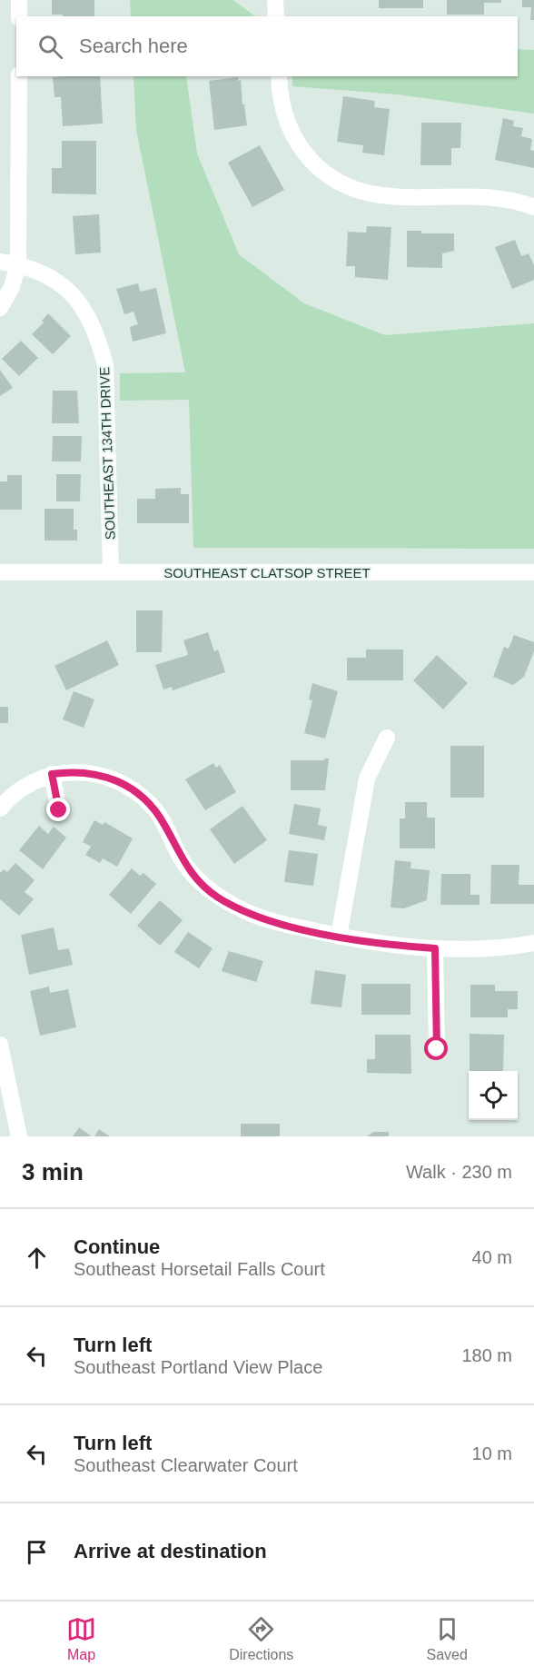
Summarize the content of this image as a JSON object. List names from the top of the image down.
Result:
{
  "streets": {
    "street": ["SOUTHEAST 134TH DRIVE", "SOUTHEAST CLATSOP STREET"]
  },
  "crossings": [
    ["SOUTHEAST 134TH DRIVE", "SOUTHEAST CLATSOP STREET"]
  ],
  "page": {
    "search": "Search here",
    "heading": ["3 min", "Walk · 230 m"],
    "list": [
      ["Continue", "Southeast Horsetail Falls Court", "40 m"],
      ["Turn left", "Southeast Portland View Place", "180 m"],
      ["Turn left", "Southeast Clearwater Court", "10 m"],
      "Arrive at destination"
    ],
    "nav": ["Map", "Directions", "Saved"]
  }
}
